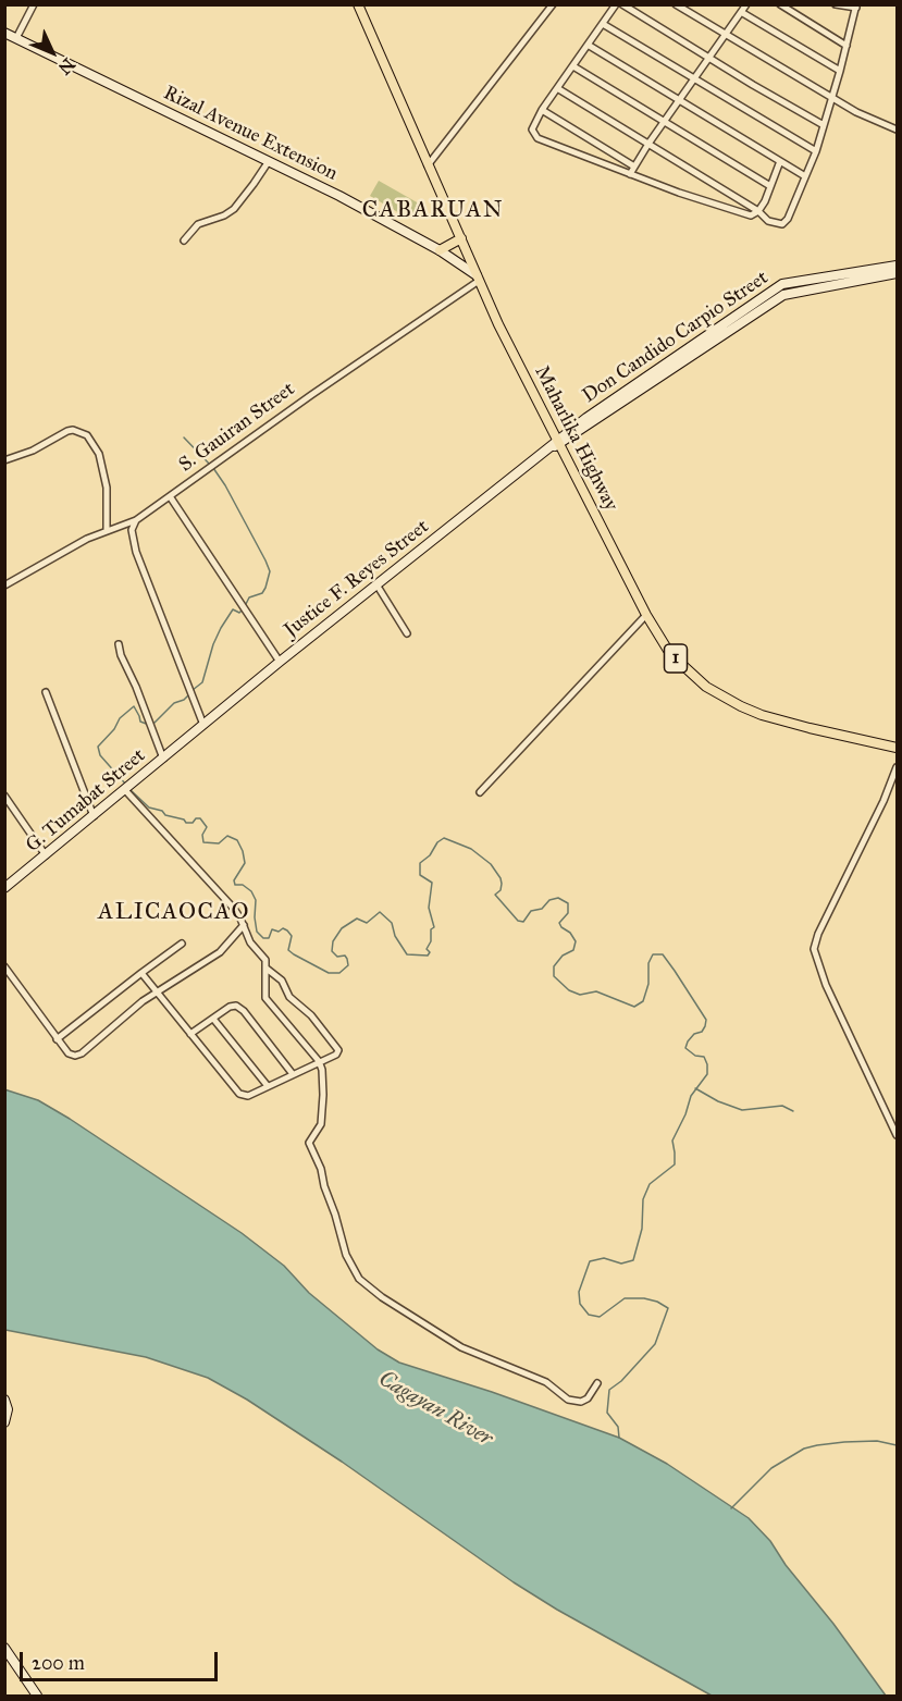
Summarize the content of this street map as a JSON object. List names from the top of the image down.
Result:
{
  "streets": {
    "main road": [
      "Rizal Avenue Extension",
      "Don Candido Carpio Street",
      "Maharlika Highway",
      "Justice F. Reyes Street",
      "1",
      "G. Tumabat Street"
    ],
    "street": ["S. Gauiran Street"]
  },
  "crossings": [
    ["Rizal Avenue Extension", "S. Gauiran Street"],
    ["Rizal Avenue Extension", "Maharlika Highway"],
    ["Don Candido Carpio Street", "Maharlika Highway"],
    ["Don Candido Carpio Street", "Justice F. Reyes Street"],
    ["S. Gauiran Street", "Maharlika Highway"],
    ["Maharlika Highway", "Justice F. Reyes Street"],
    ["Justice F. Reyes Street", "G. Tumabat Street"]
  ],
  "districts": ["CABARUAN", "ALICAOCAO"],
  "water": ["Cagayan River"],
  "scale_bar": "200 m",
  "north": "bottom right"
}
